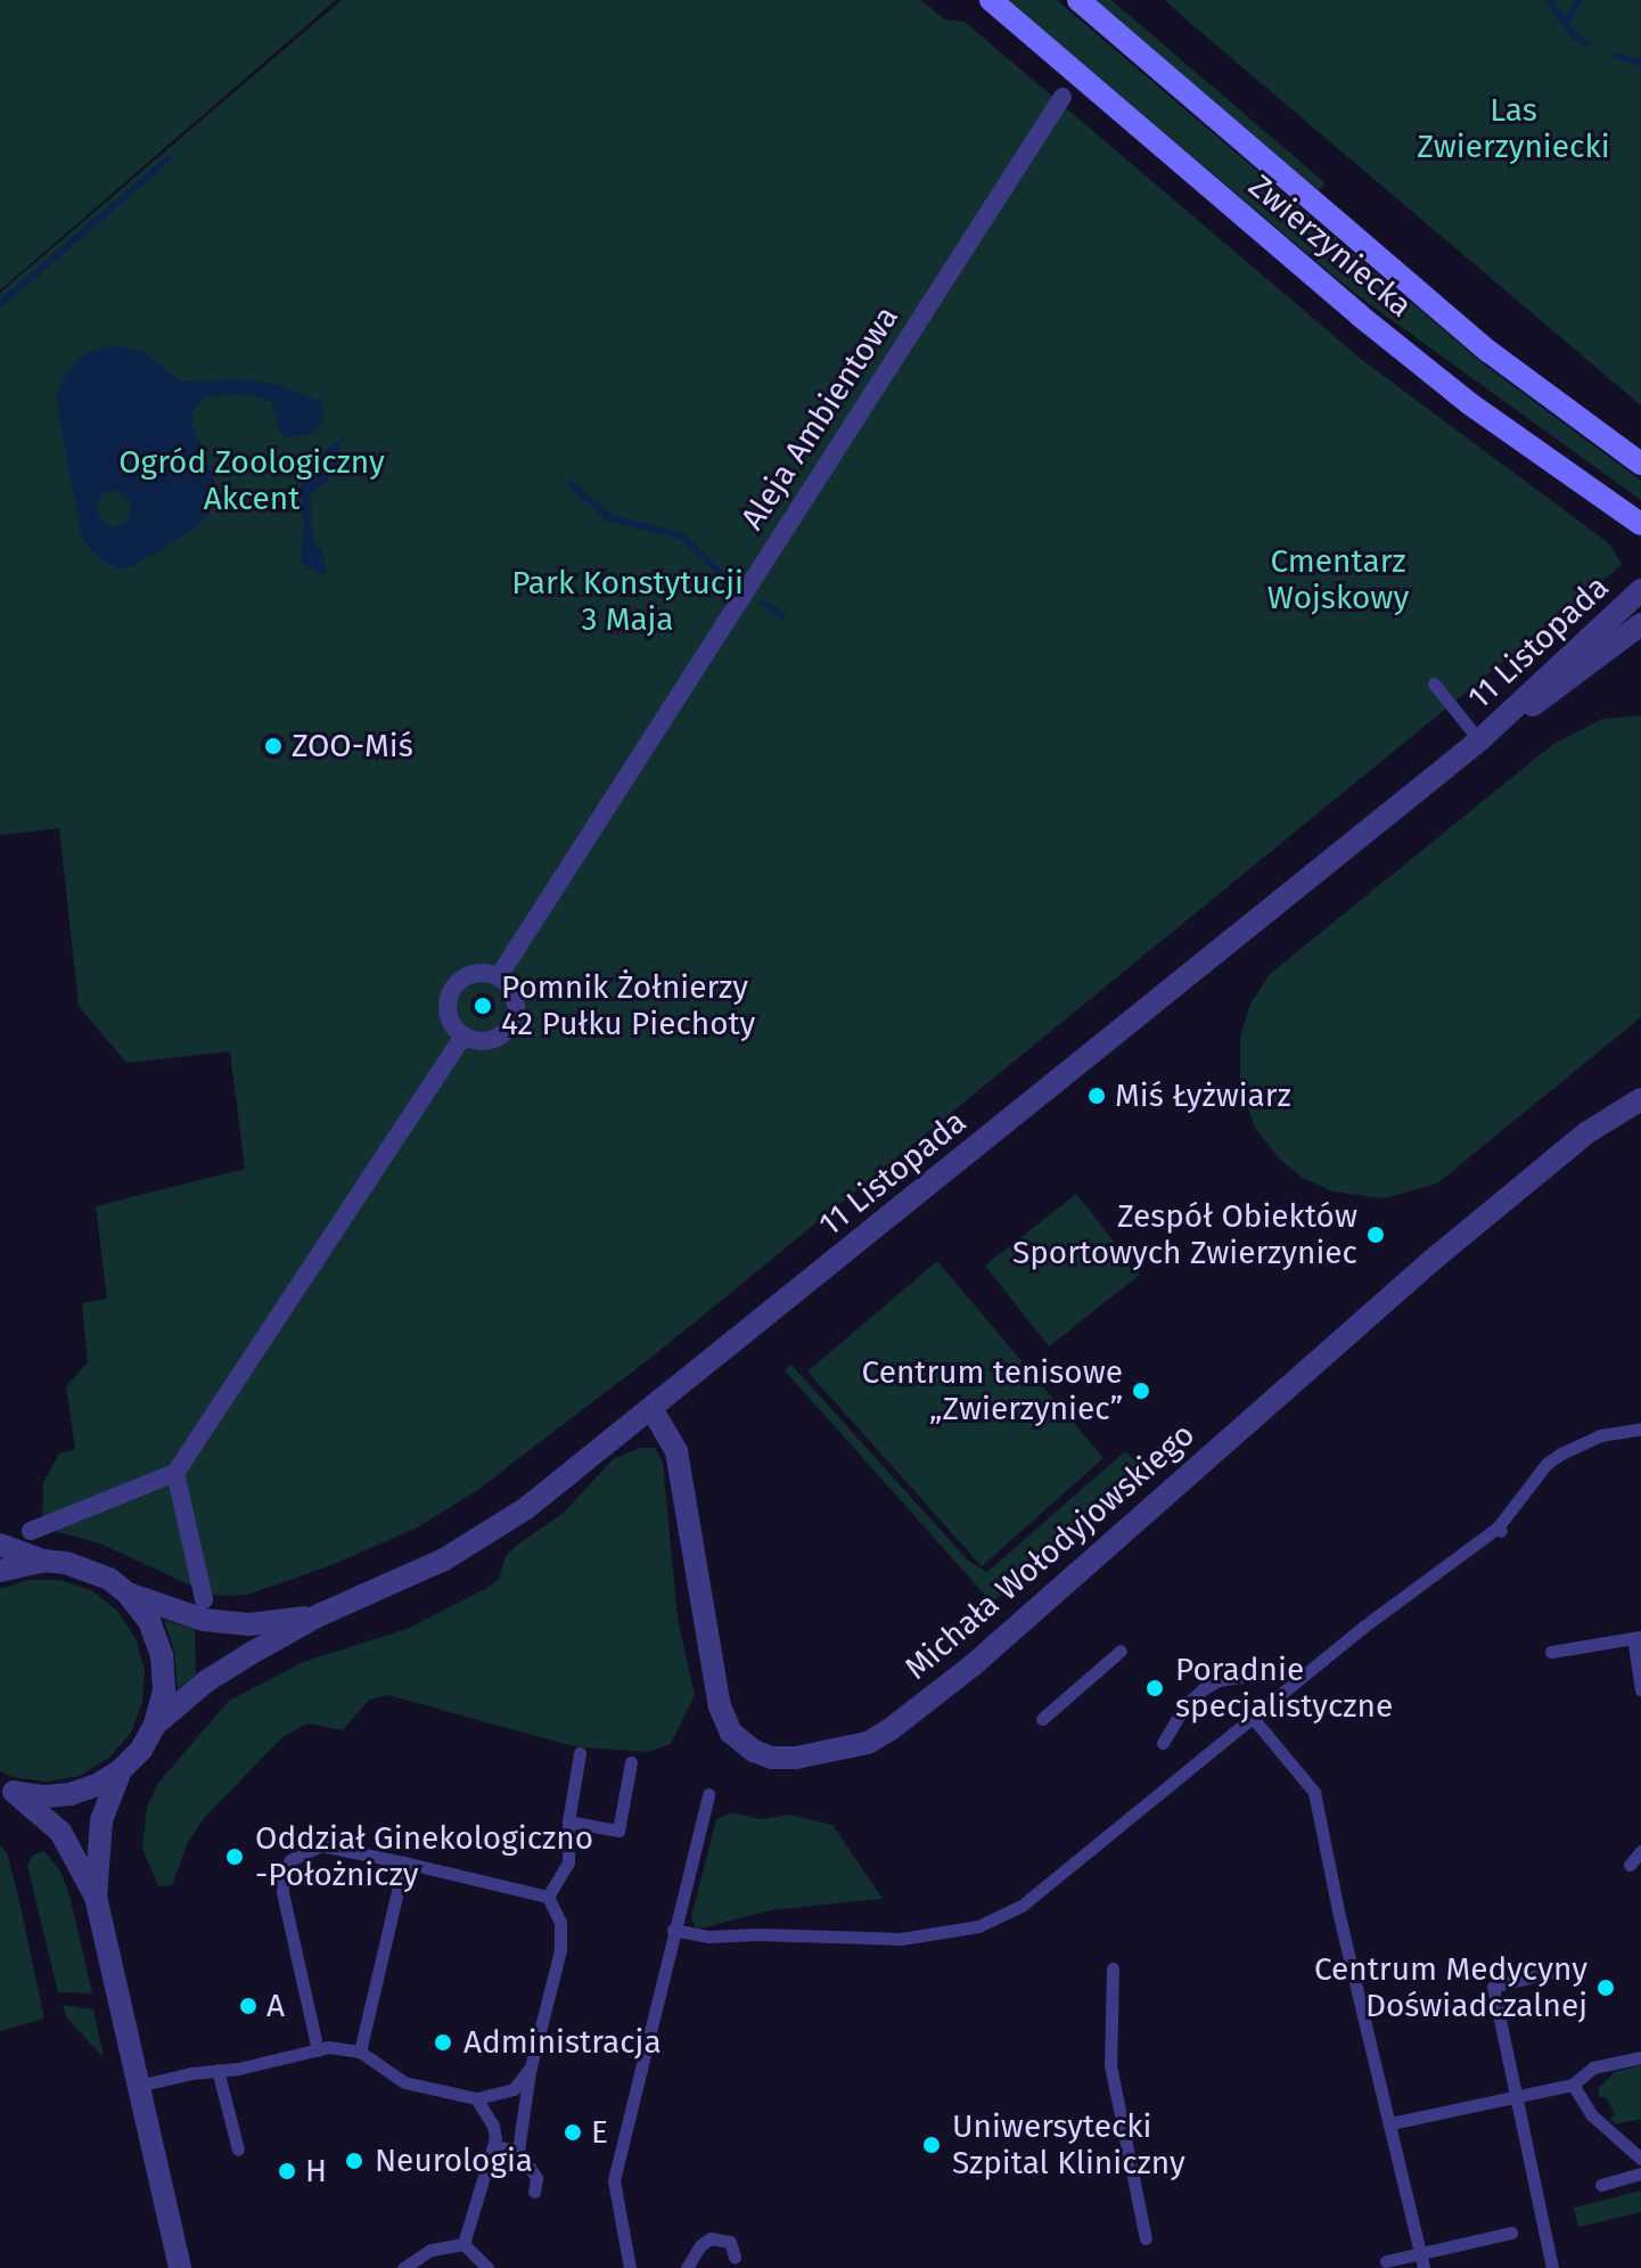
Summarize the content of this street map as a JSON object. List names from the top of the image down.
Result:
{
  "streets": {
    "main road": ["Zwierzyniecka"],
    "street": ["Aleja Ambientowa", "11 Listopada", "Michała Wołodyjowskiego"]
  },
  "crossings": [
    ["11 Listopada", "Michała Wołodyjowskiego"]
  ],
  "parks": [
    "Las Zwierzyniecki",
    "Ogród Zoologiczny Akcent",
    "Cmentarz Wojskowy",
    "Park Konstytucji 3 Maja"
  ],
  "places": [
    "ZOO-Miś",
    "Pomnik Żołnierzy 42 Pułku Piechoty",
    "Miś Łyżwiarz",
    "Zespół Obiektów Sportowych Zwierzyniec",
    "Centrum tenisowe „Zwierzyniec”",
    "Poradnie specjalistyczne",
    "Oddział Ginekologiczno -Położniczy",
    "Centrum Medycyny Doświadczalnej",
    "A",
    "Administracja",
    "E",
    "Uniwersytecki Szpital Kliniczny",
    "Neurologia",
    "H"
  ]
}
